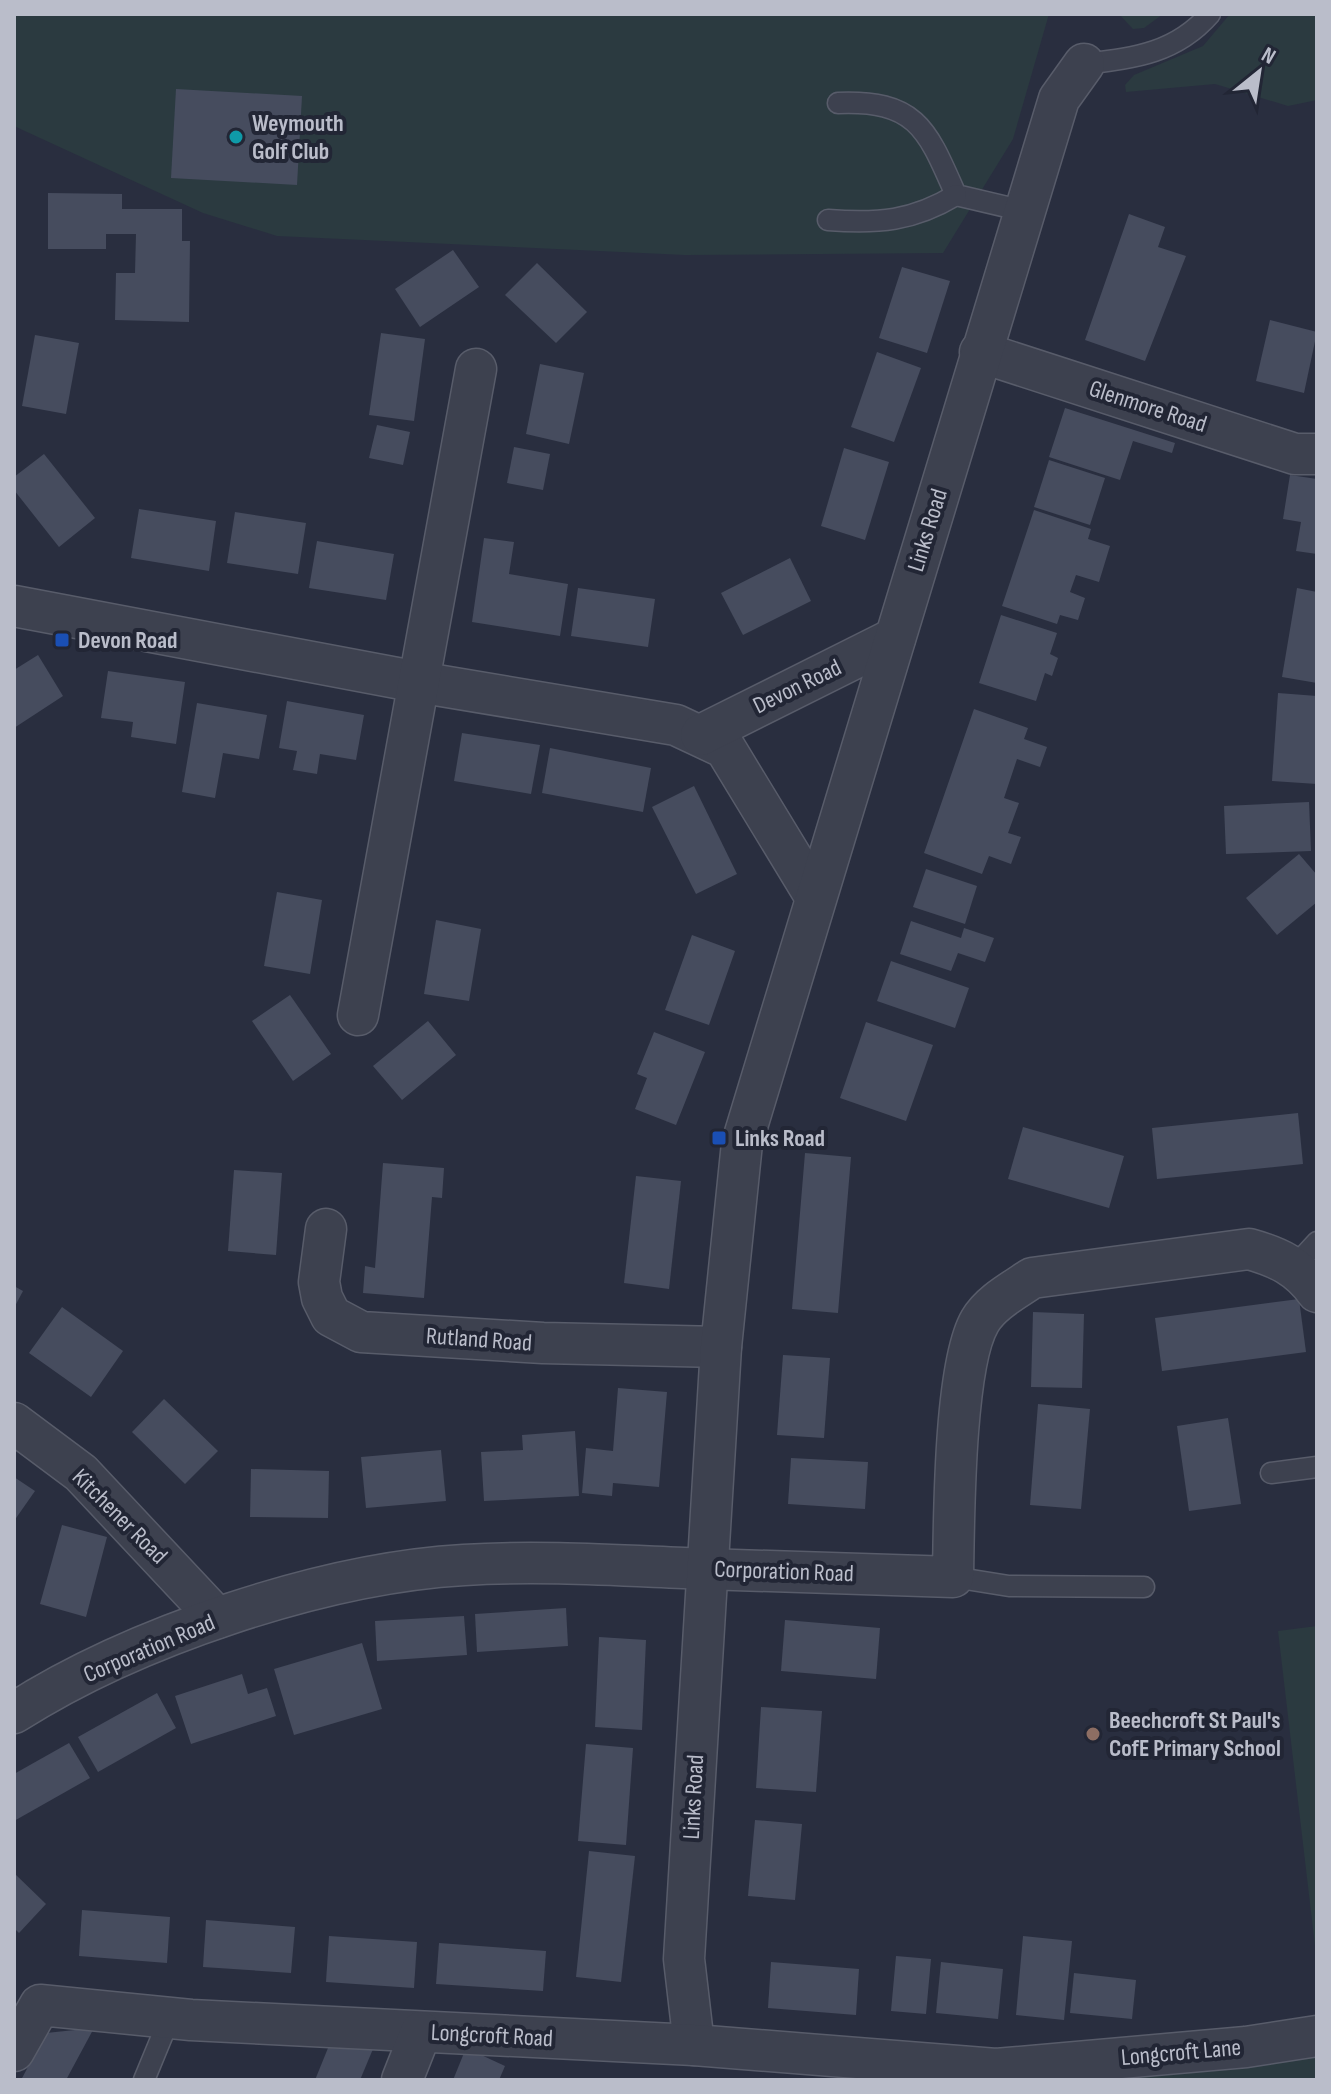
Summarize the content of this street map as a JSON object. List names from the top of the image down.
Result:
{
  "streets": {
    "street": [
      "Glenmore Road",
      "Links Road",
      "Devon Road",
      "Rutland Road",
      "Kitchener Road",
      "Corporation Road",
      "Longcroft Road",
      "Longcroft Lane"
    ]
  },
  "crossings": [
    ["Glenmore Road", "Links Road"],
    ["Links Road", "Devon Road"],
    ["Links Road", "Rutland Road"],
    ["Links Road", "Corporation Road"],
    ["Links Road", "Longcroft Road"],
    ["Kitchener Road", "Corporation Road"],
    ["Longcroft Road", "Longcroft Lane"]
  ],
  "places": {
    "other": ["Weymouth Golf Club", "Beechcroft St Paul's CofE Primary School"],
    "transit": ["Devon Road", "Links Road"]
  },
  "north": "top right"
}
